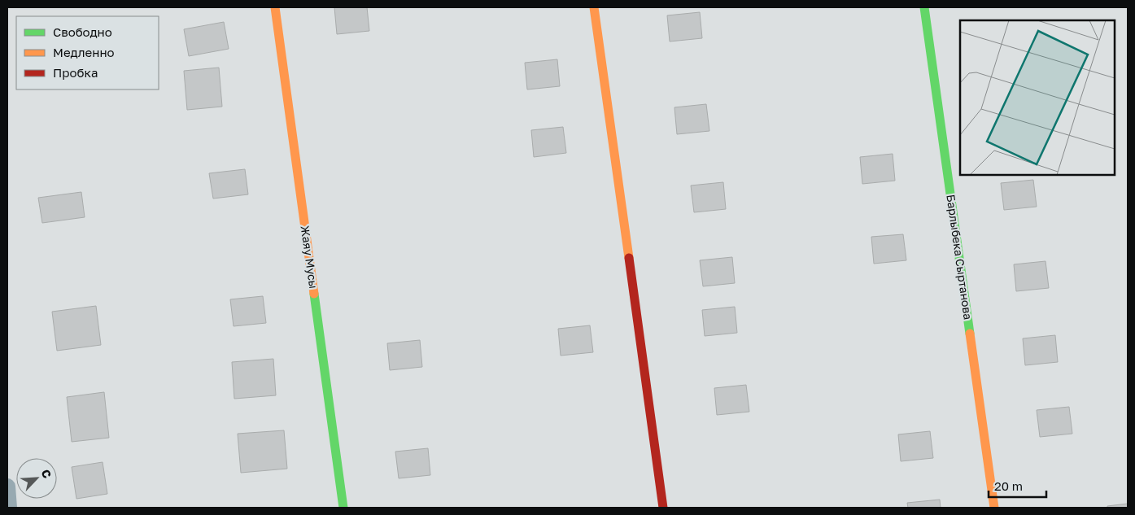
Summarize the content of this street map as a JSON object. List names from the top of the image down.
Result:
{
  "streets": {
    "street": ["Жаяу Мусы", "Барлыбека Сыртанова"]
  },
  "legend": ["Свободно", "Медленно", "Пробка"],
  "scale_bar": "20 m",
  "north": "top right"
}
